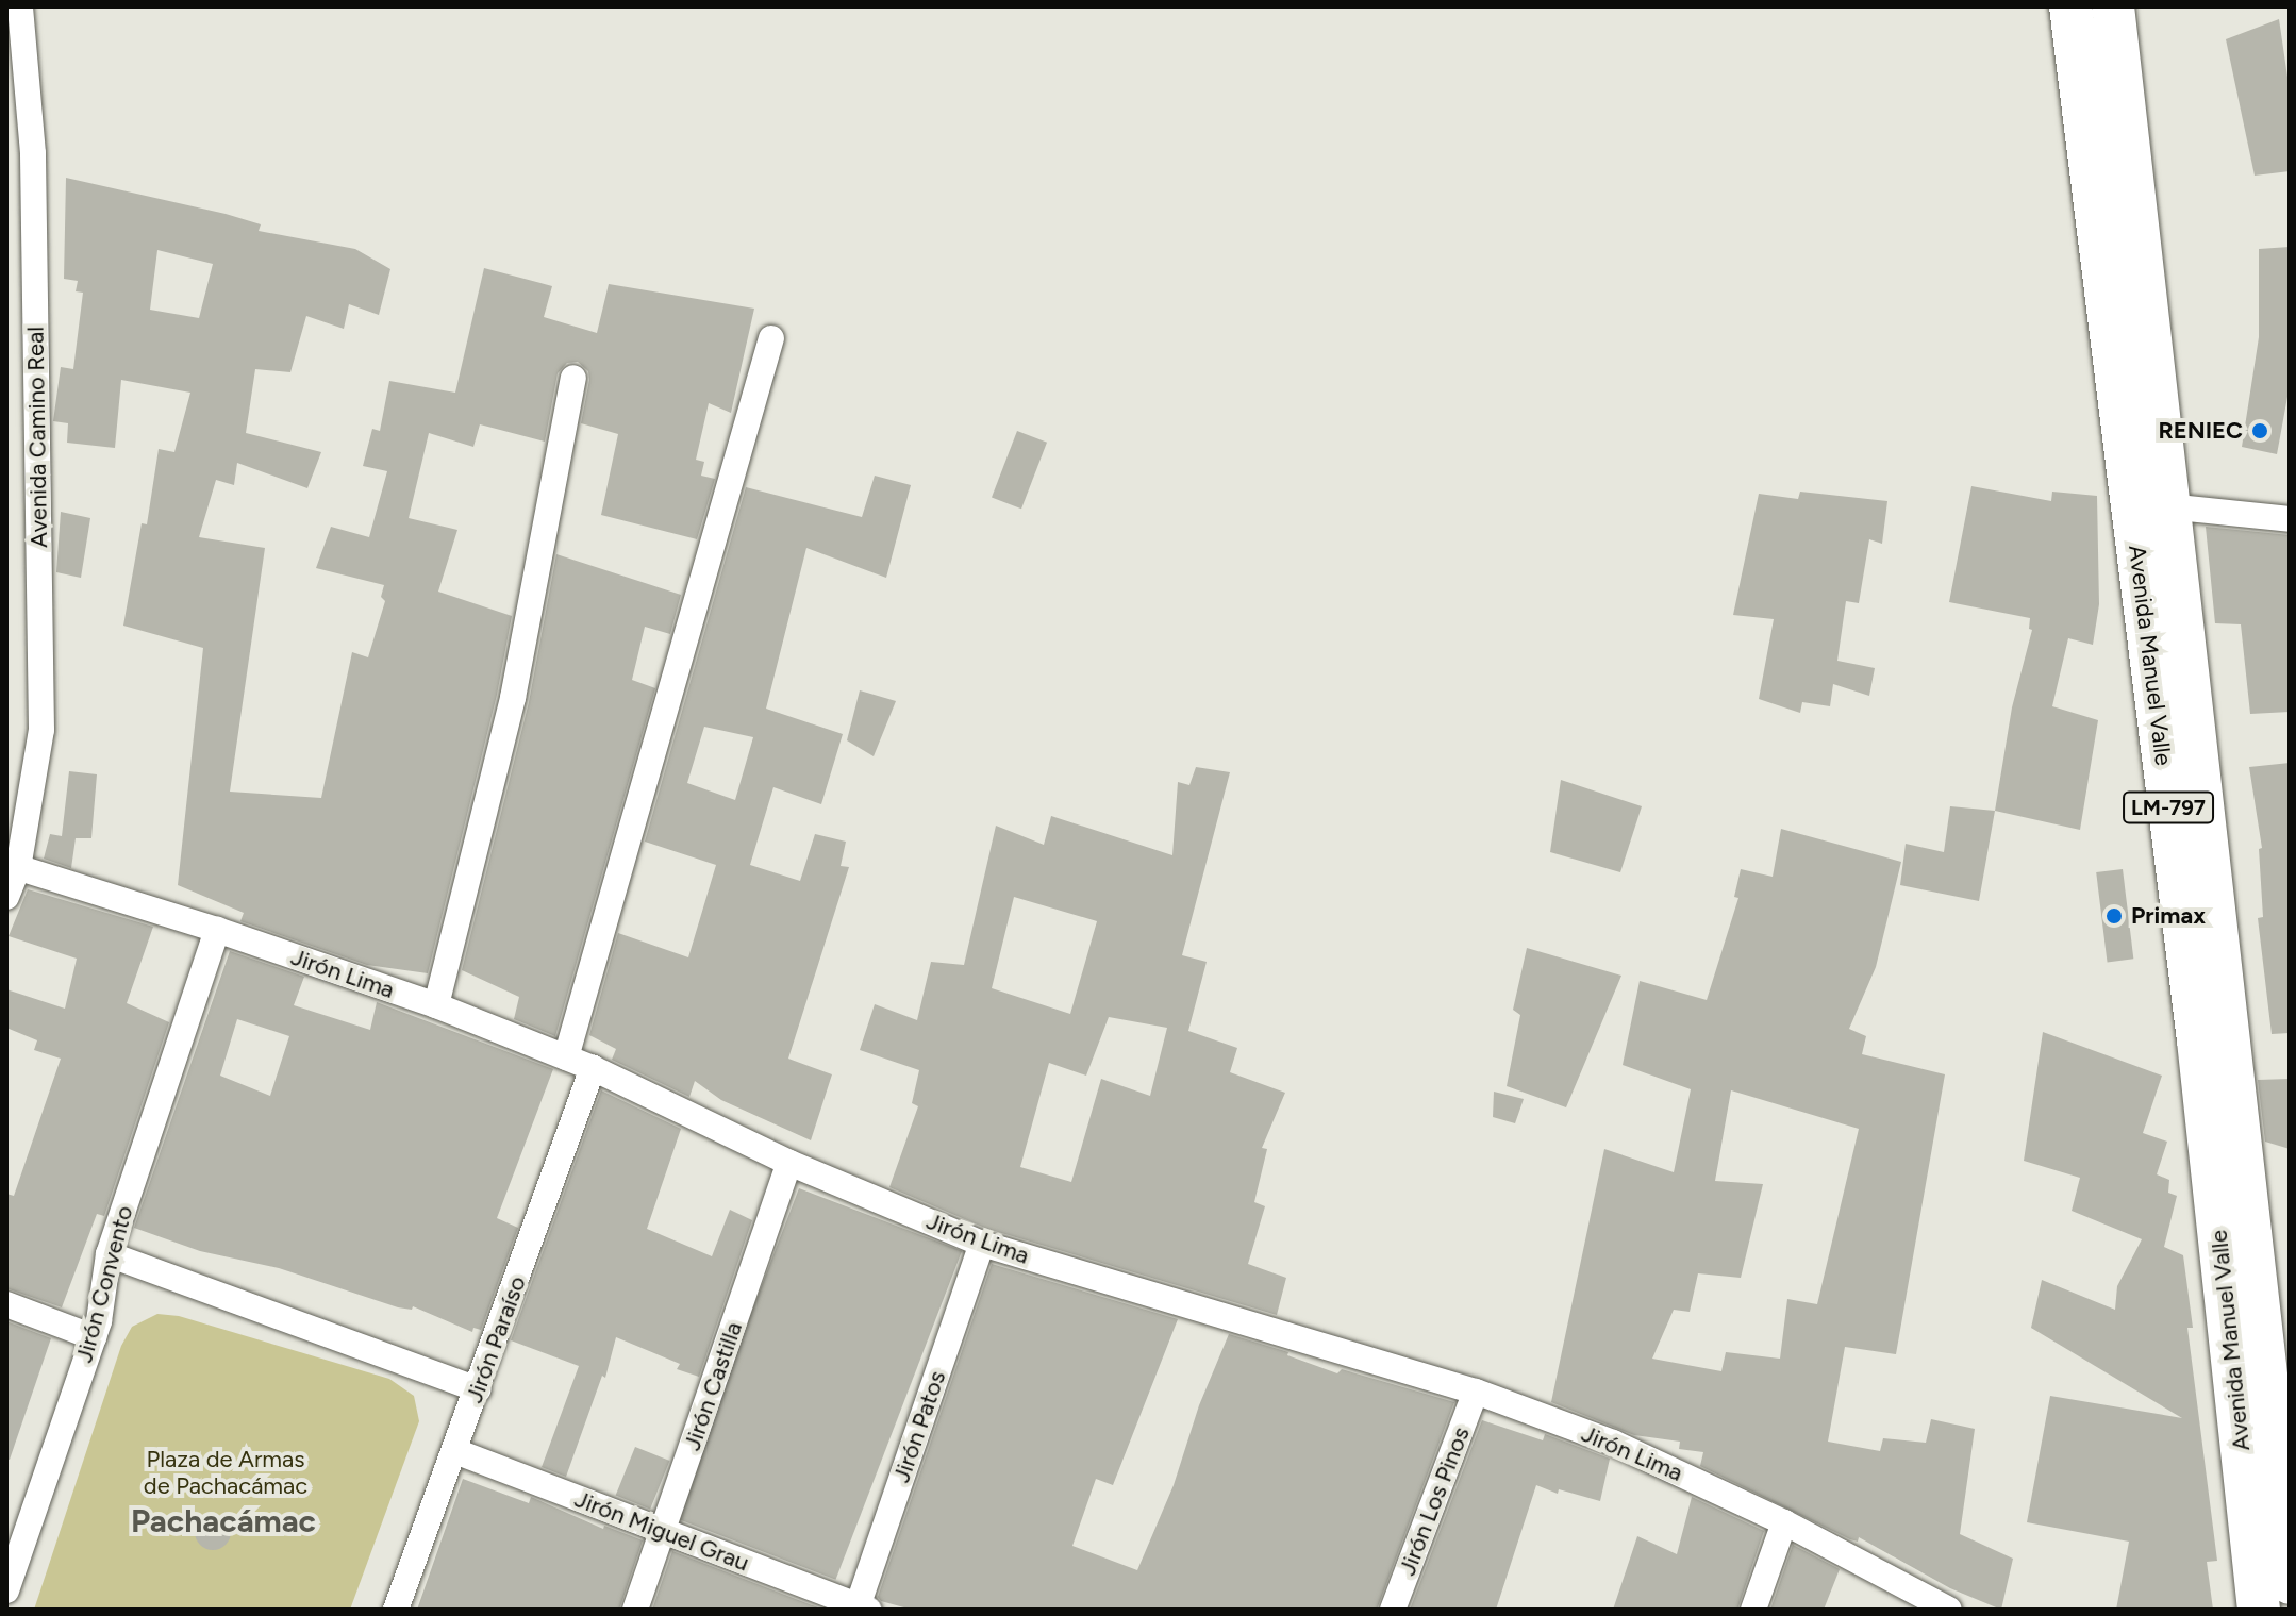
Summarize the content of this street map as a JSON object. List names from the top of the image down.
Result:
{
  "streets": {
    "main road": ["Avenida Manuel Valle", "LM-797"],
    "street": [
      "Avenida Camino Real",
      "Jirón Lima",
      "Jirón Convento",
      "Jirón Paraíso",
      "Jirón Castilla",
      "Jirón Patos",
      "Jirón Los Pinos",
      "Jirón Miguel Grau"
    ]
  },
  "crossings": [
    ["Avenida Camino Real", "Jirón Lima"],
    ["Jirón Lima", "Jirón Convento"],
    ["Jirón Lima", "Jirón Paraíso"],
    ["Jirón Lima", "Jirón Castilla"],
    ["Jirón Lima", "Jirón Patos"],
    ["Jirón Lima", "Jirón Los Pinos"],
    ["Jirón Paraíso", "Jirón Miguel Grau"],
    ["Jirón Castilla", "Jirón Miguel Grau"],
    ["Jirón Patos", "Jirón Miguel Grau"]
  ],
  "districts": ["Pachacámac"],
  "parks": ["Plaza de Armas de Pachacámac"],
  "places": ["RENIEC", "Primax"]
}
